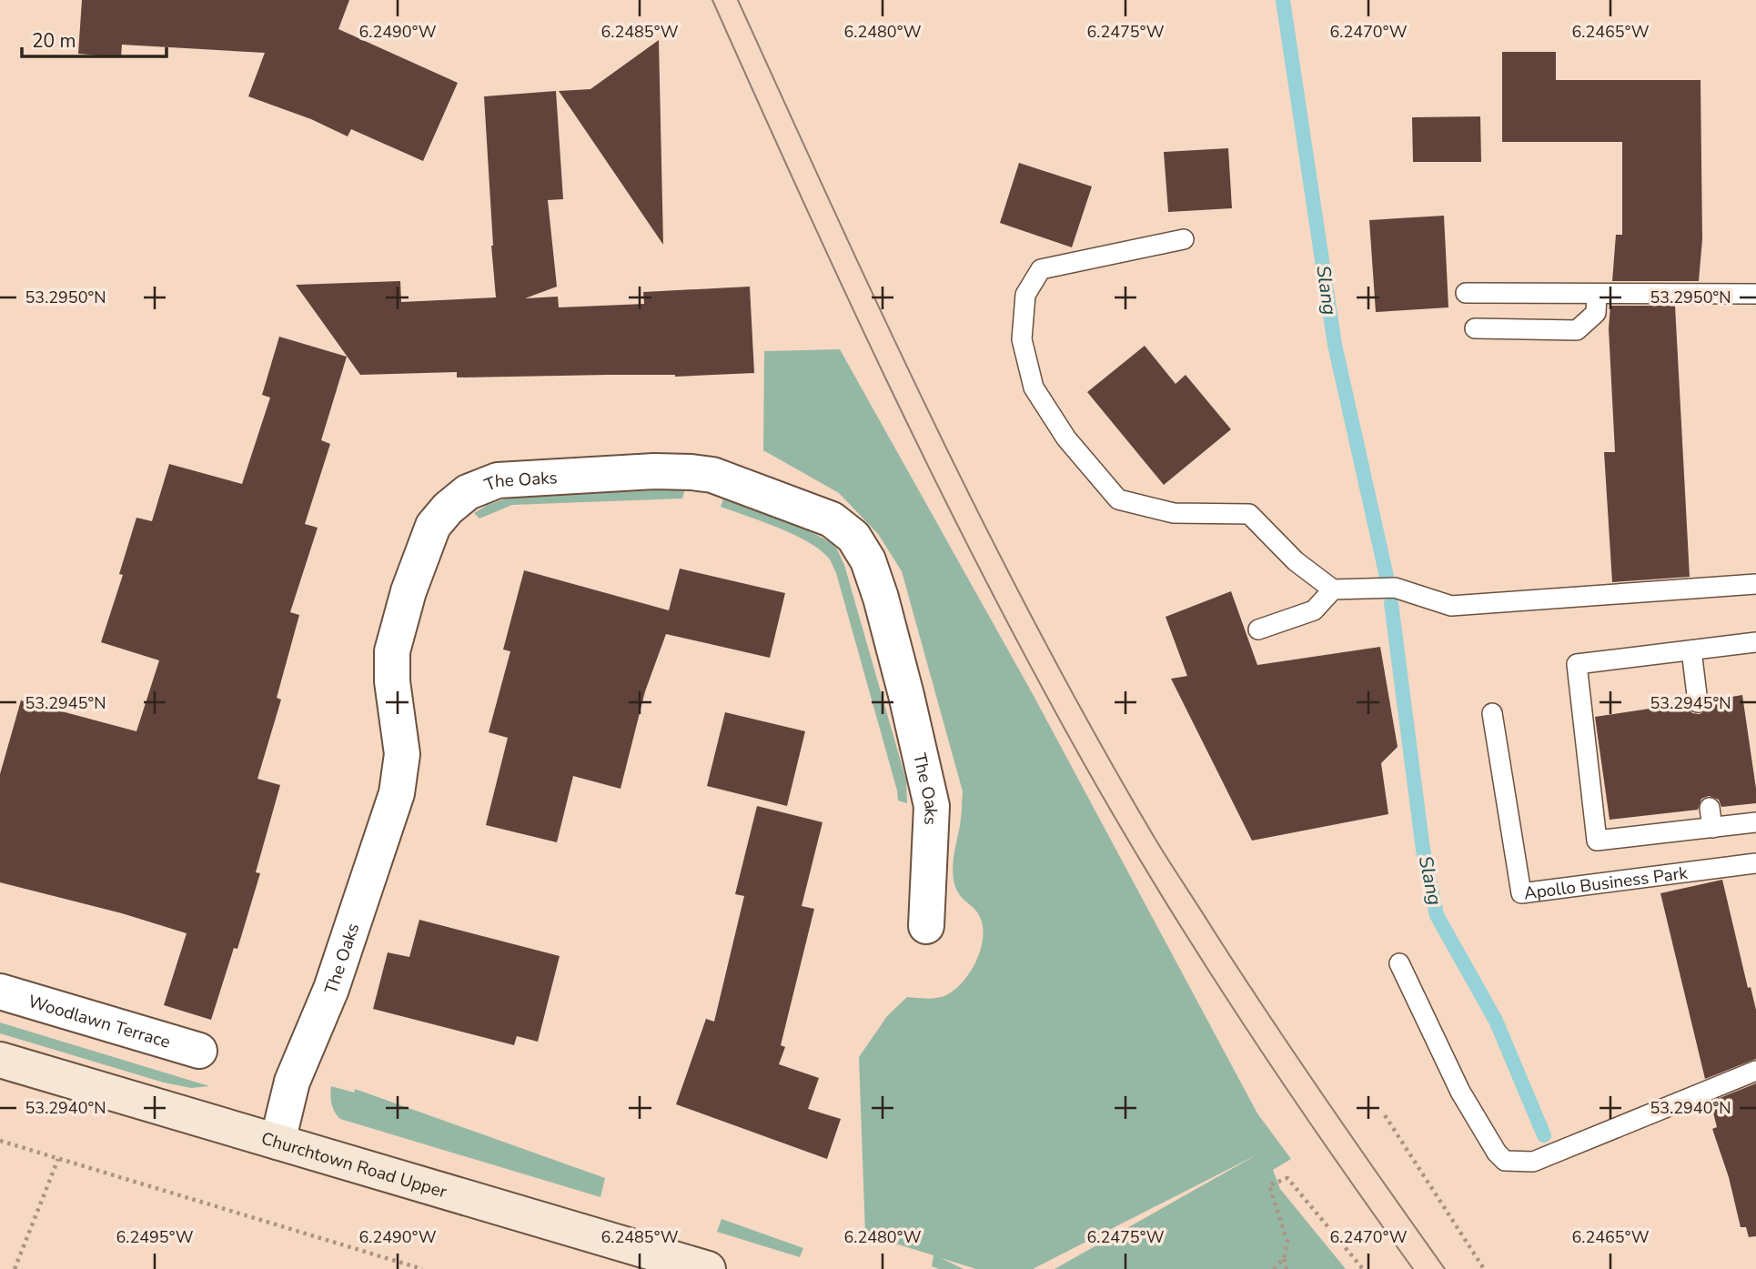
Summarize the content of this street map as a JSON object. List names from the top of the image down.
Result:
{
  "streets": {
    "main road": ["Churchtown Road Upper"],
    "street": ["The Oaks", "Woodlawn Terrace"],
    "lane": ["Apollo Business Park"]
  },
  "crossings": [
    ["The Oaks", "Churchtown Road Upper"]
  ],
  "water": ["Slang"],
  "scale_bar": "20 m",
  "coordinates": [
    "6.2490°W",
    "6.2485°W",
    "6.2480°W",
    "6.2475°W",
    "6.2470°W",
    "6.2465°W",
    "53.2950°N",
    "53.2945°N",
    "53.2940°N",
    "6.2495°W"
  ]
}
